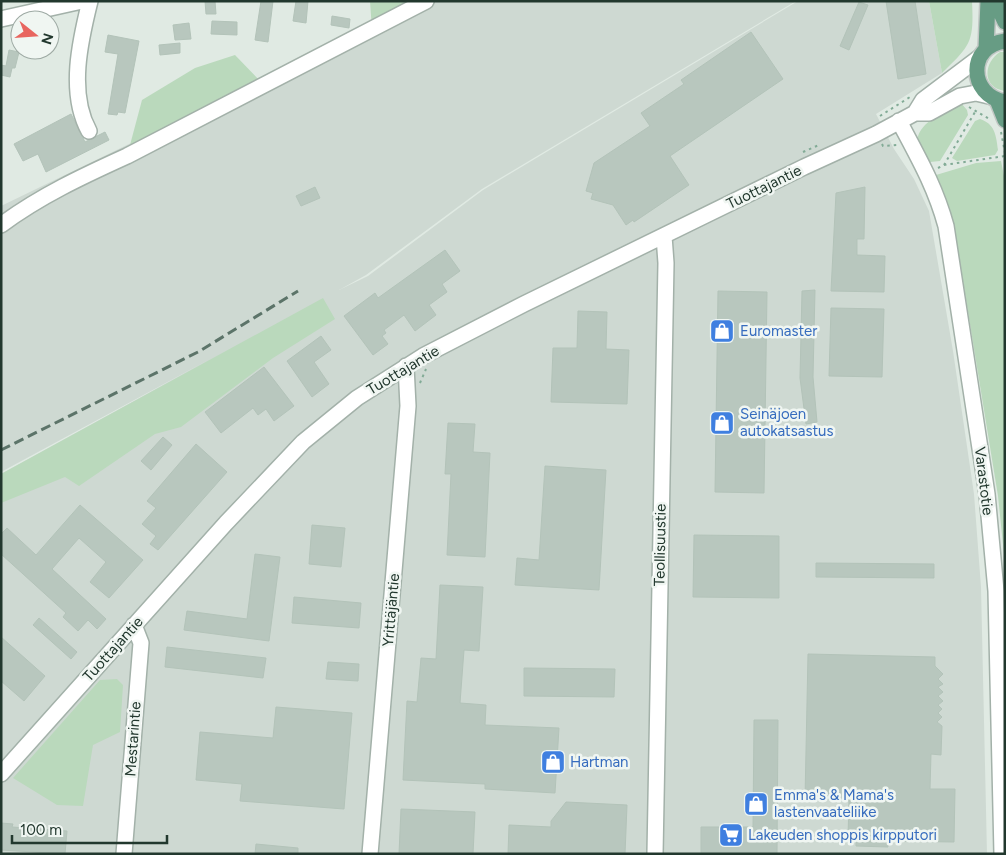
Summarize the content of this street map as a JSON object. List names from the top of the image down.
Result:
{
  "streets": {
    "street": [
      "Tuottajantie",
      "Varastotie",
      "Teollisuustie",
      "Yrittäjäntie",
      "Mestarintie"
    ]
  },
  "crossings": [
    ["Tuottajantie", "Varastotie"],
    ["Tuottajantie", "Teollisuustie"],
    ["Tuottajantie", "Yrittäjäntie"],
    ["Tuottajantie", "Mestarintie"]
  ],
  "places": {
    "shop": [
      "Euromaster",
      "Seinäjoen autokatsastus",
      "Hartman",
      "Emma's & Mama's lastenvaateliike"
    ],
    "supermarket": ["Lakeuden shoppis kirpputori"]
  },
  "scale_bar": "100 m",
  "north": "right"
}
